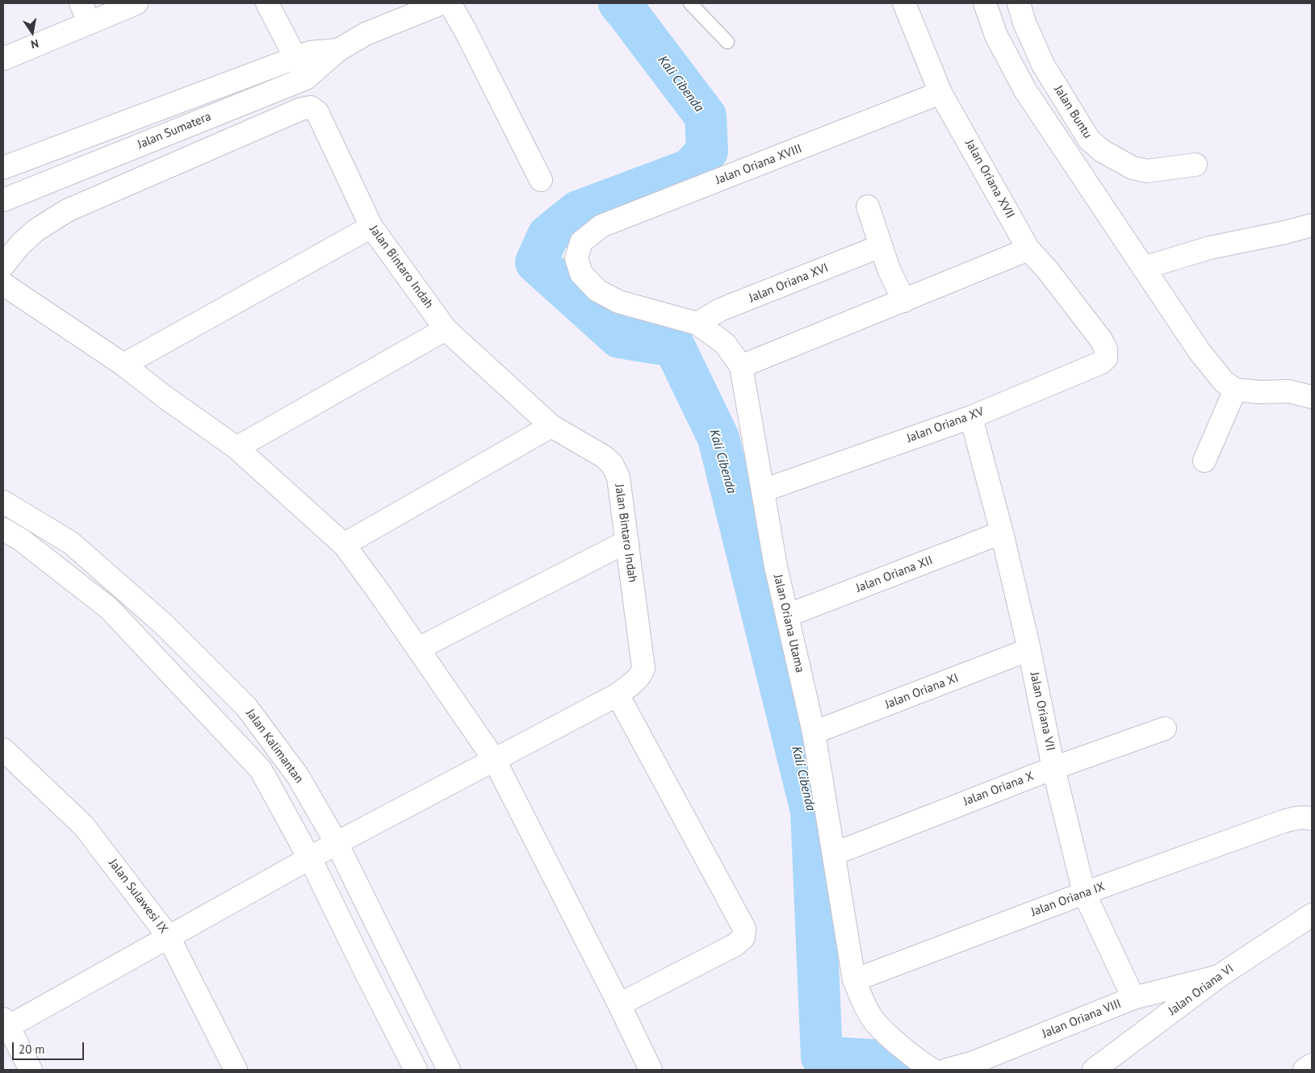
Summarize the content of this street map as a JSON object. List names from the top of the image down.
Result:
{
  "streets": {
    "street": [
      "Jalan Buntu",
      "Jalan Sumatera",
      "Jalan Oriana XVIII",
      "Jalan Oriana XVII",
      "Jalan Bintaro Indah",
      "Jalan Oriana XVI",
      "Jalan Oriana XV",
      "Jalan Oriana XII",
      "Jalan Oriana Utama",
      "Jalan Oriana XI",
      "Jalan Oriana VII",
      "Jalan Kalimantan",
      "Jalan Oriana X",
      "Jalan Sulawesi IX",
      "Jalan Oriana IX",
      "Jalan Oriana VI",
      "Jalan Oriana VIII"
    ]
  },
  "crossings": [
    ["Jalan Oriana XVIII", "Jalan Oriana XVII"],
    ["Jalan Oriana XVIII", "Jalan Oriana Utama"],
    ["Jalan Oriana XVII", "Jalan Oriana XV"],
    ["Jalan Oriana XVI", "Jalan Oriana Utama"],
    ["Jalan Oriana XV", "Jalan Oriana Utama"],
    ["Jalan Oriana XV", "Jalan Oriana VII"],
    ["Jalan Oriana XII", "Jalan Oriana Utama"],
    ["Jalan Oriana XII", "Jalan Oriana VII"],
    ["Jalan Oriana Utama", "Jalan Oriana XI"],
    ["Jalan Oriana Utama", "Jalan Oriana X"],
    ["Jalan Oriana Utama", "Jalan Oriana IX"],
    ["Jalan Oriana XI", "Jalan Oriana VII"],
    ["Jalan Oriana VII", "Jalan Oriana X"],
    ["Jalan Oriana VII", "Jalan Oriana IX"],
    ["Jalan Oriana VII", "Jalan Oriana VIII"],
    ["Jalan Oriana VI", "Jalan Oriana VIII"]
  ],
  "water": ["Kali Cibenda"],
  "scale_bar": "20 m",
  "north": "bottom"
}
